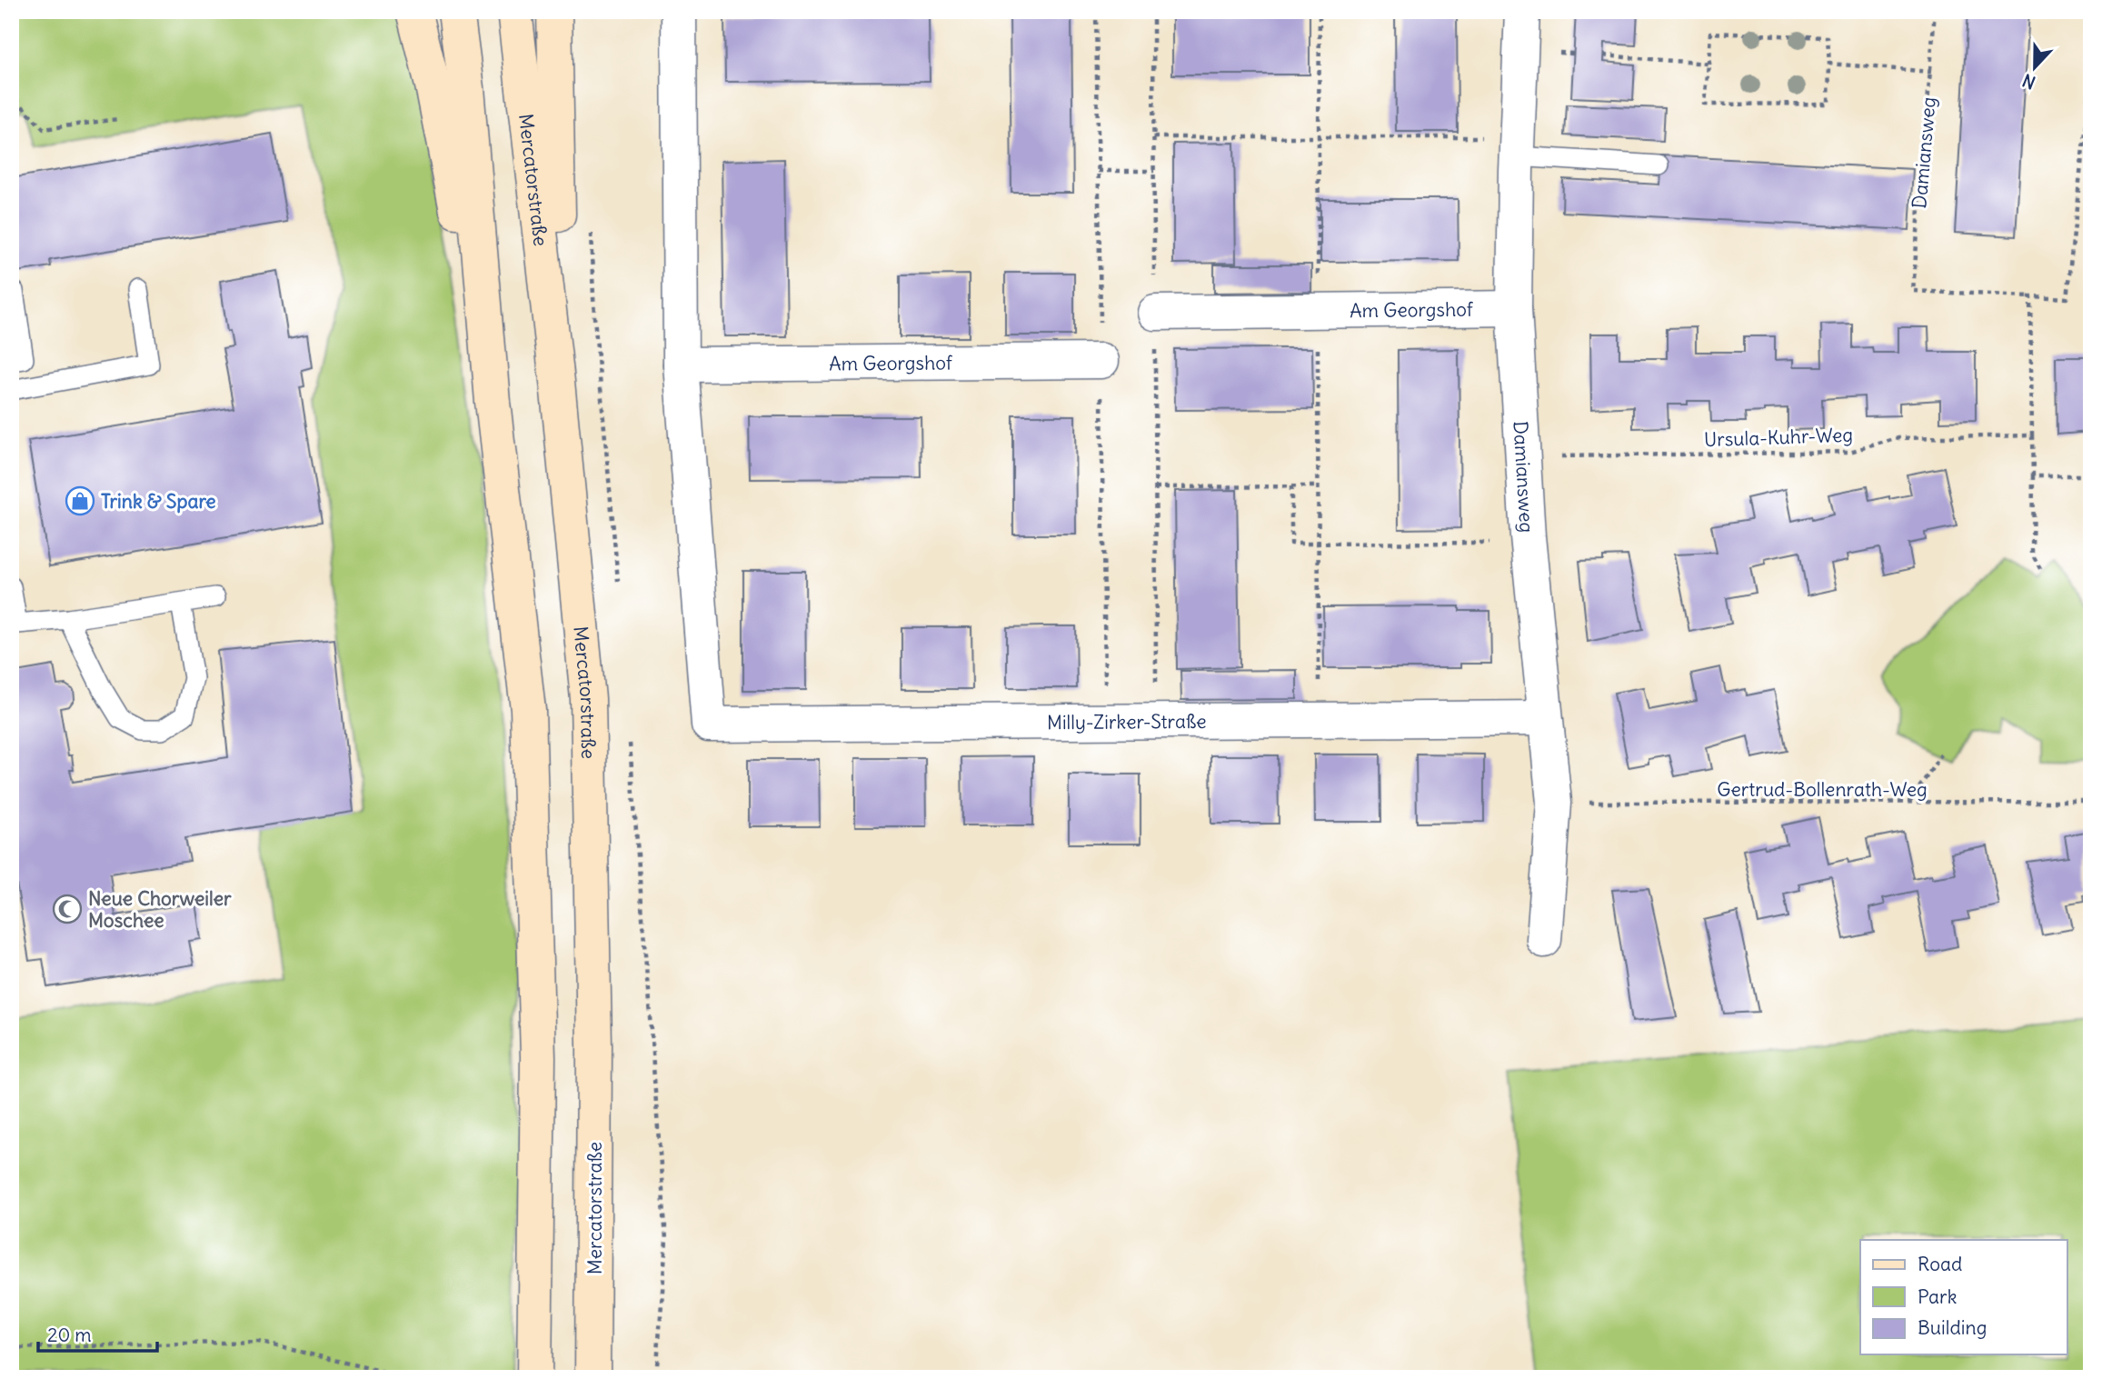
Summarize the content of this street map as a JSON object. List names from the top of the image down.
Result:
{
  "streets": {
    "main road": ["Mercatorstraße"],
    "street": ["Damiansweg", "Am Georgshof", "Milly-Zirker-Straße"],
    "path": ["Ursula-Kuhr-Weg", "Gertrud-Bollenrath-Weg"]
  },
  "crossings": [
    ["Damiansweg", "Am Georgshof"],
    ["Damiansweg", "Ursula-Kuhr-Weg"],
    ["Damiansweg", "Milly-Zirker-Straße"],
    ["Damiansweg", "Gertrud-Bollenrath-Weg"],
    ["Am Georgshof", "Milly-Zirker-Straße"]
  ],
  "places": {
    "shop": ["Trink & Spare"],
    "mosque": ["Neue Chorweiler Moschee"]
  },
  "legend": ["Road", "Park", "Building"],
  "scale_bar": "20 m",
  "north": "bottom"
}
